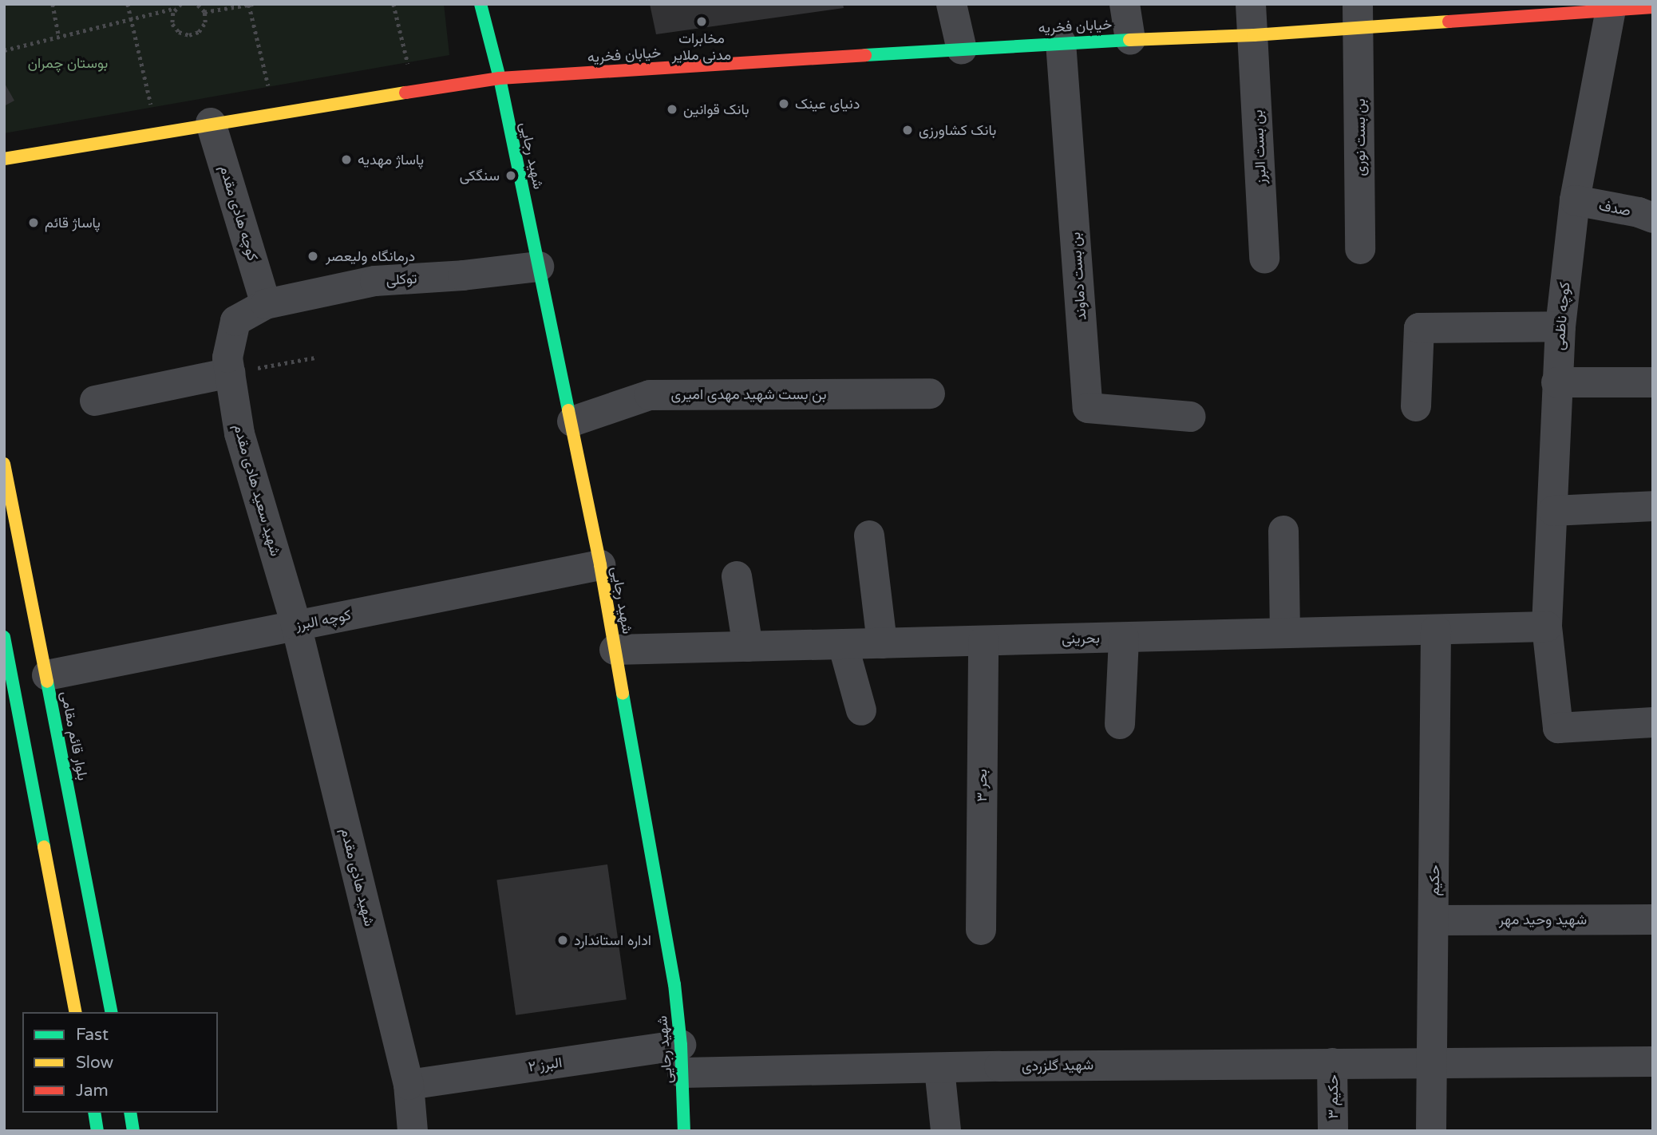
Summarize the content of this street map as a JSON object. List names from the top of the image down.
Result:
{
  "streets": {
    "main road": ["خیابان فخریه", "شهید رجایی", "بلوار قائم مقامی"],
    "street": [
      "بن بست نوری",
      "بن بست البرز",
      "صدف",
      "کوچه هادی مقدم",
      "بن بست دماوند",
      "توکلی",
      "کوچه ناظمی",
      "بن بست شهید مهدی امیری",
      "شهید سعید هادی مقدم",
      "کوچه البرز",
      "بحرینی",
      "بحر ۳",
      "شهید هادی مقدم",
      "حکیم",
      "شهید وحید مهر",
      "البرز ۲",
      "شهید گلزردی",
      "حکیم ۳"
    ]
  },
  "crossings": [
    ["خیابان فخریه", "بن بست نوری"],
    ["خیابان فخریه", "بن بست البرز"],
    ["خیابان فخریه", "شهید رجایی"],
    ["خیابان فخریه", "کوچه هادی مقدم"],
    ["خیابان فخریه", "بن بست دماوند"],
    ["خیابان فخریه", "کوچه ناظمی"],
    ["شهید رجایی", "توکلی"],
    ["شهید رجایی", "بن بست شهید مهدی امیری"],
    ["شهید رجایی", "کوچه البرز"],
    ["شهید رجایی", "بحرینی"],
    ["شهید رجایی", "البرز ۲"],
    ["شهید رجایی", "شهید گلزردی"],
    ["صدف", "کوچه ناظمی"],
    ["کوچه هادی مقدم", "توکلی"],
    ["کوچه هادی مقدم", "شهید سعید هادی مقدم"],
    ["توکلی", "شهید سعید هادی مقدم"],
    ["کوچه ناظمی", "بحرینی"],
    ["شهید سعید هادی مقدم", "کوچه البرز"],
    ["شهید سعید هادی مقدم", "شهید هادی مقدم"],
    ["کوچه البرز", "بلوار قائم مقامی"],
    ["کوچه البرز", "شهید هادی مقدم"],
    ["بحرینی", "بحر ۳"],
    ["بحرینی", "حکیم"],
    ["شهید هادی مقدم", "البرز ۲"],
    ["حکیم", "شهید وحید مهر"],
    ["حکیم", "شهید گلزردی"],
    ["البرز ۲", "شهید گلزردی"],
    ["شهید گلزردی", "حکیم ۳"]
  ],
  "parks": ["بوستان چمران"],
  "places": [
    "مخابرات مدنی ملایر",
    "دنیای عینک",
    "بانک قوانین",
    "بانک کشاورزی",
    "پاساژ مهدیه",
    "سنگکی",
    "پاساژ قائم",
    "درمانگاه ولیعصر",
    "اداره استاندارد"
  ],
  "legend": ["Fast", "Slow", "Jam"]
}
